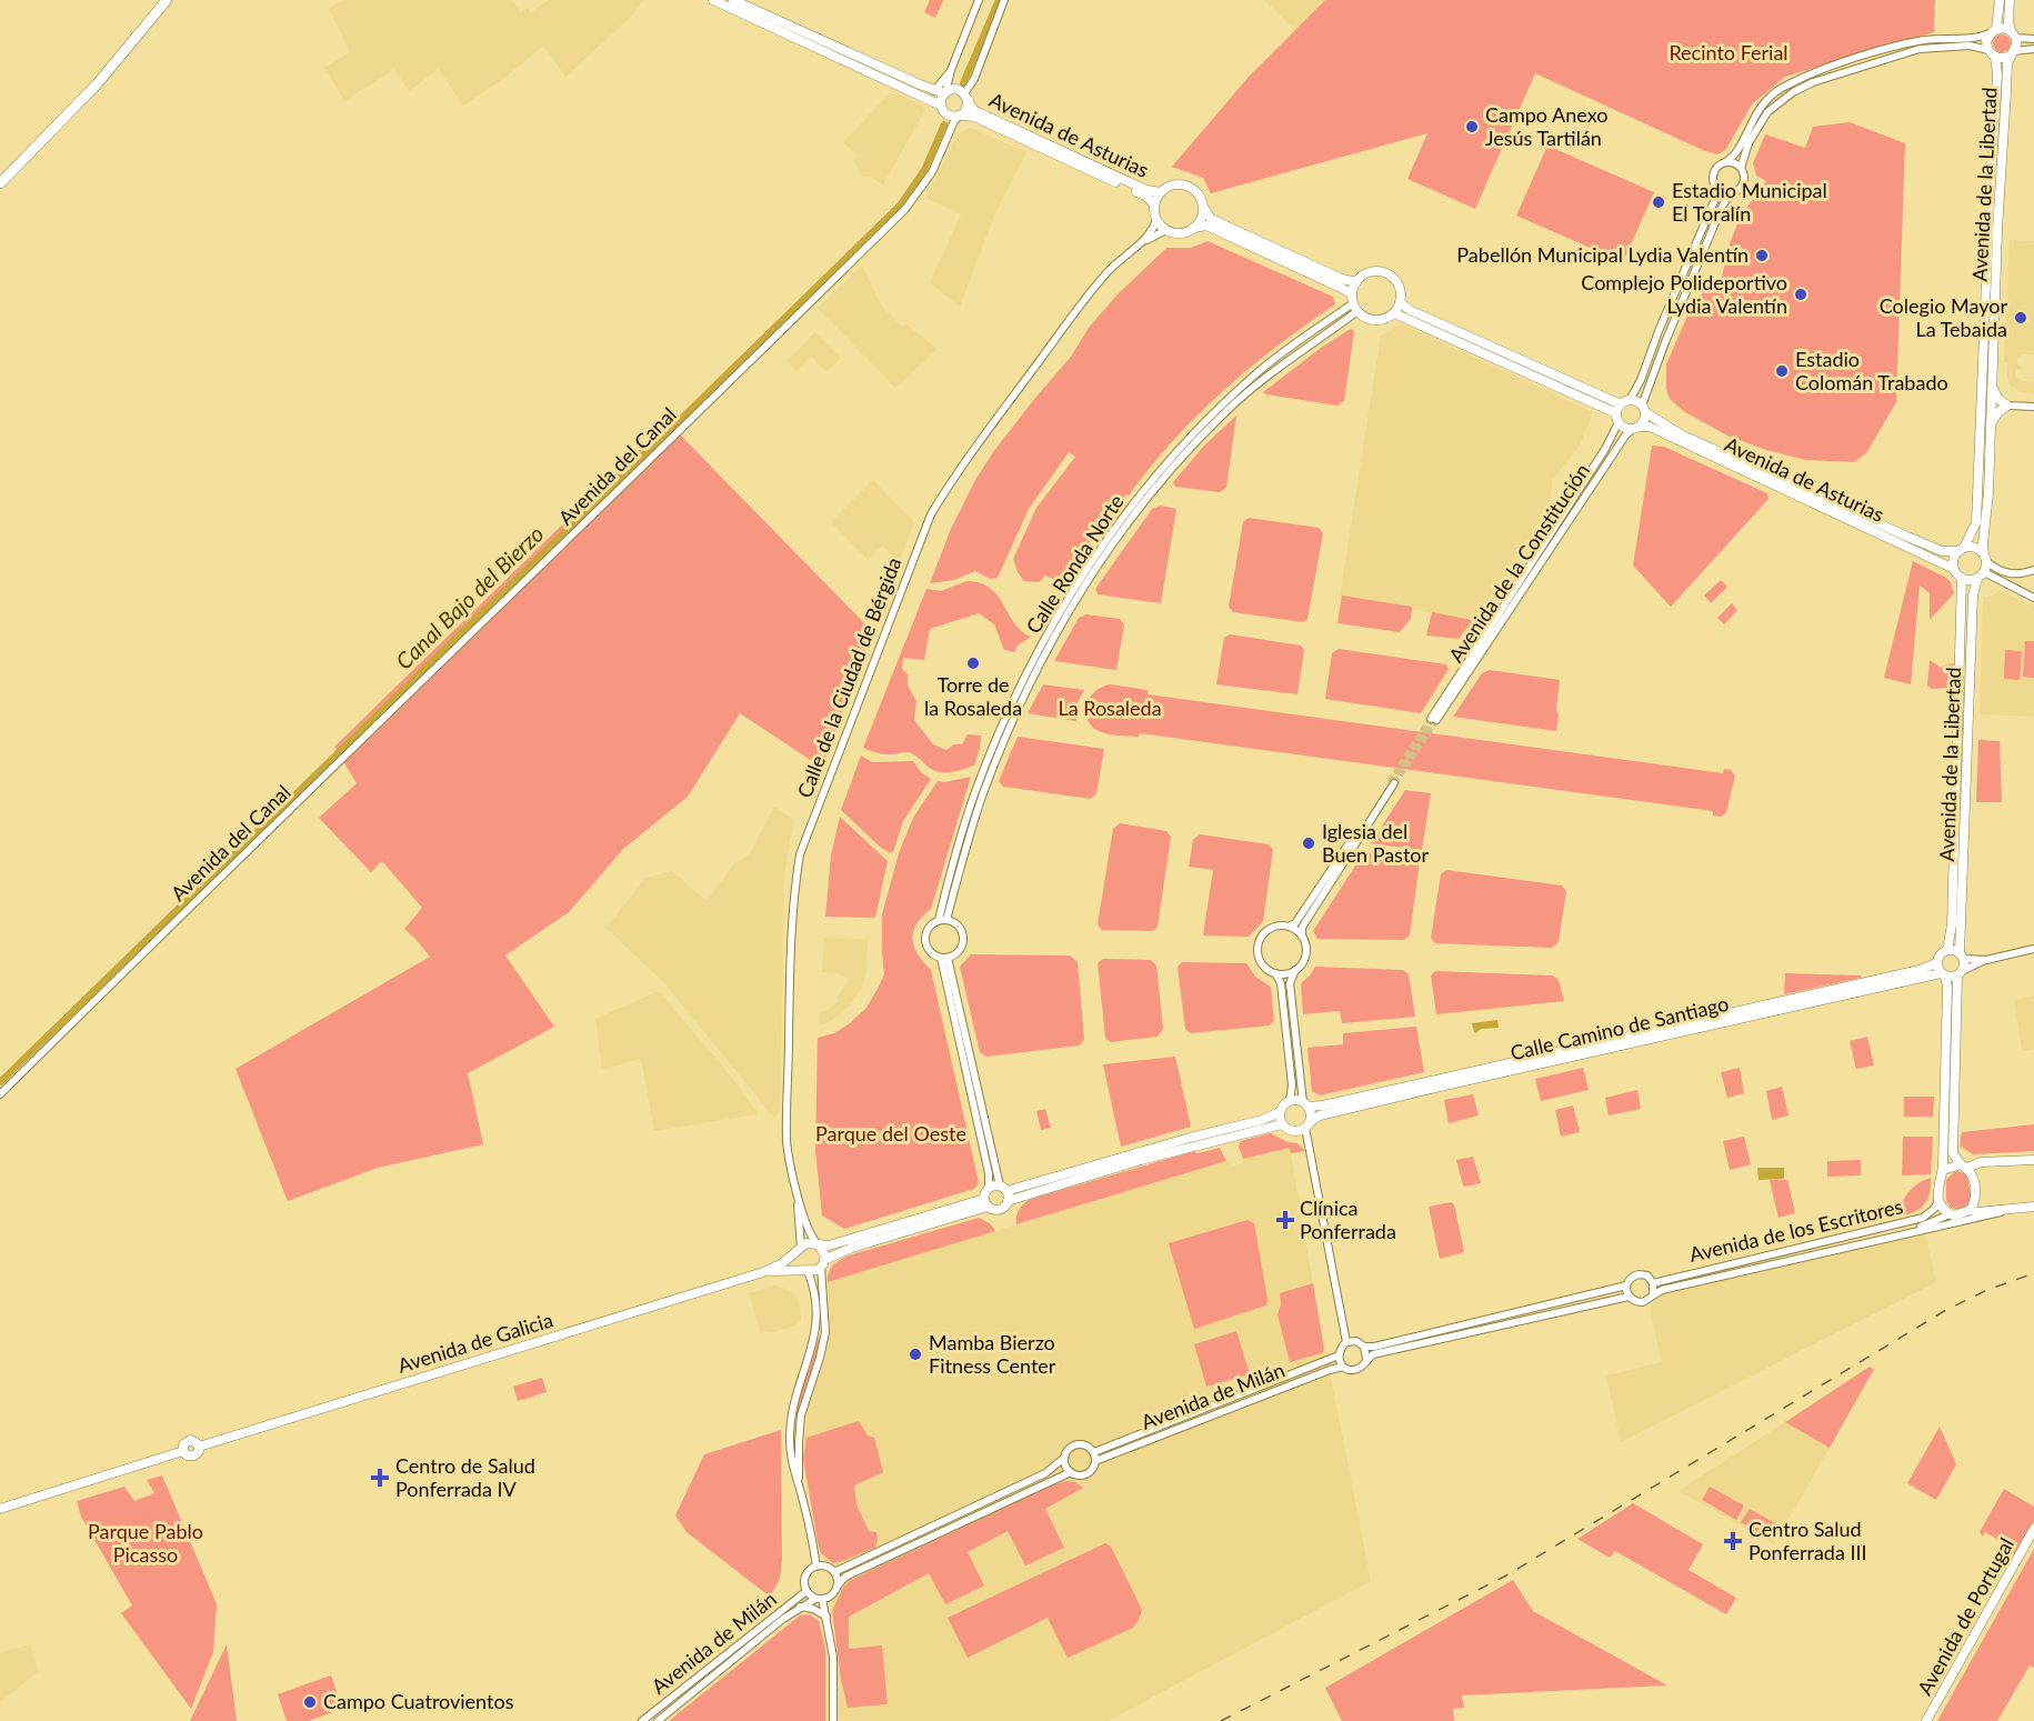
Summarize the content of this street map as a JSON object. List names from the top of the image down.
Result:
{
  "streets": {
    "main road": [
      "Avenida de Asturias",
      "Avenida de la Libertad",
      "Calle Camino de Santiago",
      "Avenida de los Escritores",
      "Avenida de Galicia",
      "Avenida de Portugal"
    ],
    "street": [
      "Avenida del Canal",
      "Avenida de la Constitución",
      "Calle Ronda Norte",
      "Calle de la Ciudad de Bérgida",
      "Avenida de Milán"
    ]
  },
  "crossings": [
    ["Avenida de Asturias", "Avenida de la Libertad"],
    ["Avenida de Asturias", "Avenida del Canal"],
    ["Avenida de Asturias", "Avenida de la Constitución"],
    ["Avenida de Asturias", "Calle de la Ciudad de Bérgida"],
    ["Avenida de la Libertad", "Calle Camino de Santiago"],
    ["Calle de la Ciudad de Bérgida", "Avenida de Galicia"]
  ],
  "water": ["Canal Bajo del Bierzo"],
  "parks": [
    "Recinto Ferial",
    "La Rosaleda",
    "Parque del Oeste",
    "Parque Pablo Picasso"
  ],
  "places": {
    "other": [
      "Campo Anexo Jesús Tartilán",
      "Estadio Municipal El Toralín",
      "Pabellón Municipal Lydia Valentín",
      "Complejo Polideportivo Lydia Valentín",
      "Colegio Mayor La Tebaida",
      "Estadio Colomán Trabado",
      "Torre de la Rosaleda",
      "Iglesia del Buen Pastor",
      "Mamba Bierzo Fitness Center",
      "Campo Cuatrovientos"
    ],
    "health": ["Clínica Ponferrada", "Centro de Salud Ponferrada IV", "Centro Salud Ponferrada III"]
  }
}
